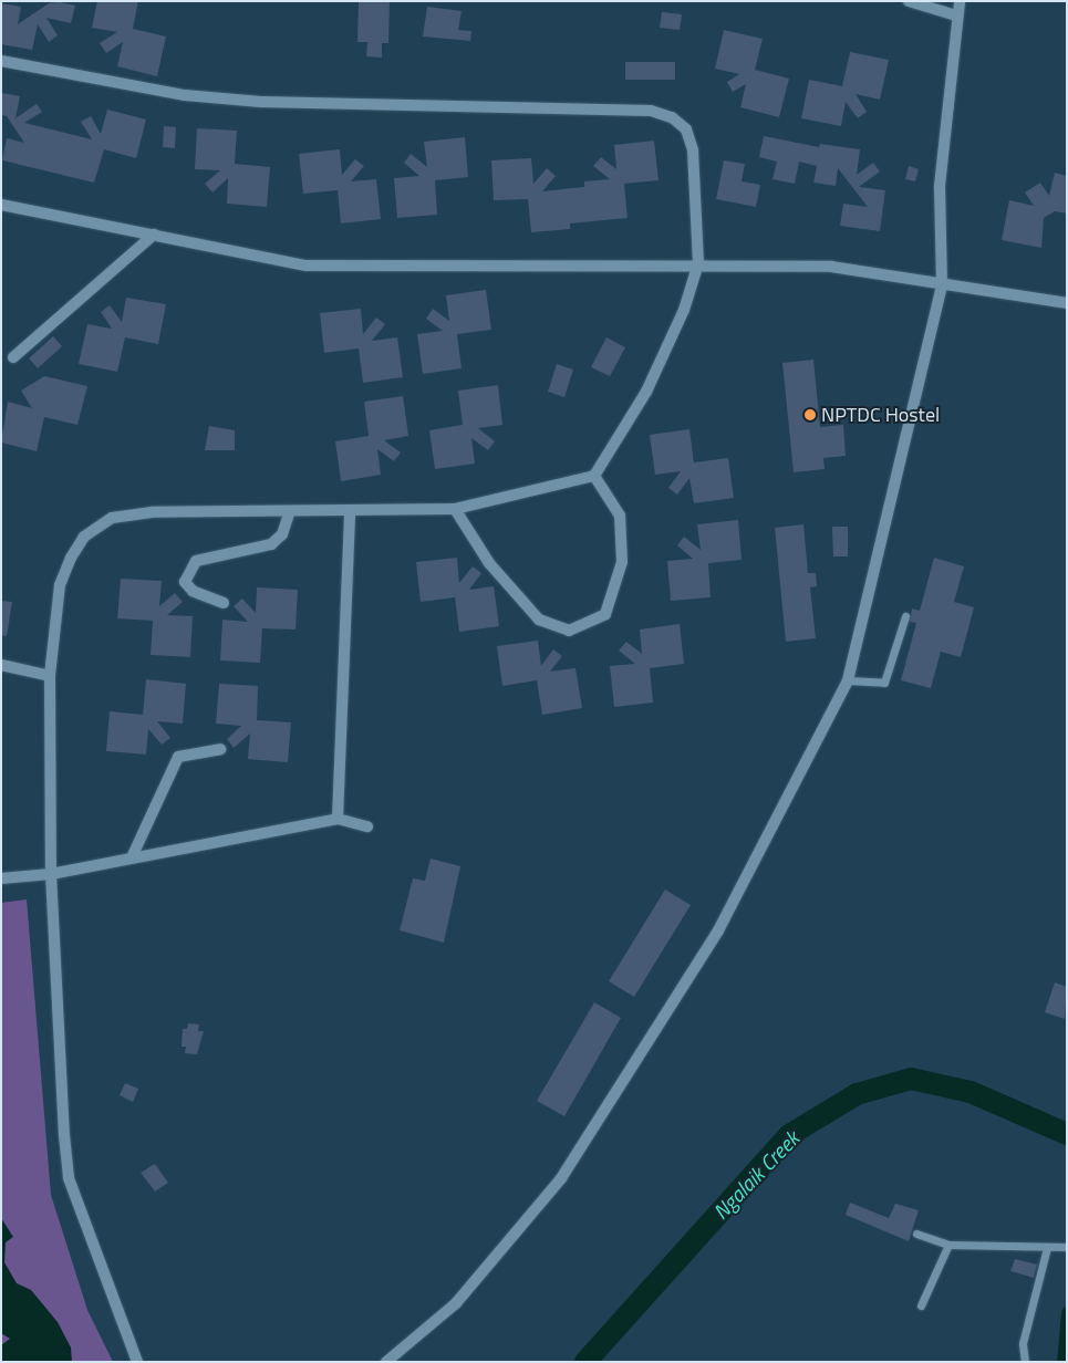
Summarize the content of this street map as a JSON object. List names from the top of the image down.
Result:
{
  "water": ["Ngalaik Creek"],
  "places": ["NPTDC Hostel"]
}
